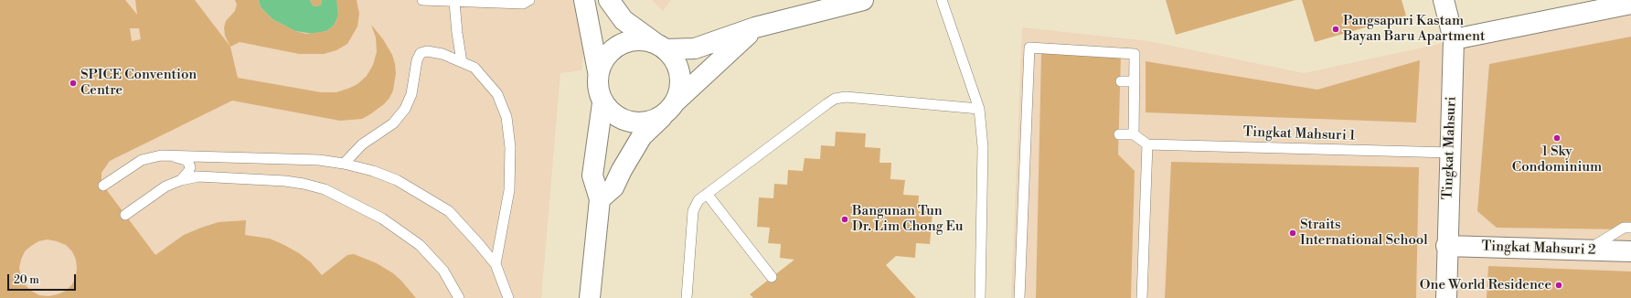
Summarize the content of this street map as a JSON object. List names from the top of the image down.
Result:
{
  "streets": {
    "street": ["Tingkat Mahsuri", "Tingkat Mahsuri 2"],
    "lane": ["Tingkat Mahsuri 1"]
  },
  "crossings": [
    ["Tingkat Mahsuri 1", "Tingkat Mahsuri"],
    ["Tingkat Mahsuri", "Tingkat Mahsuri 2"]
  ],
  "places": [
    "Pangsapuri Kastam Bayan Baru Apartment",
    "SPICE Convention Centre",
    "1 Sky Condominium",
    "Bangunan Tun Dr. Lim Chong Eu",
    "Straits International School",
    "One World Residence"
  ],
  "scale_bar": "20 m"
}
